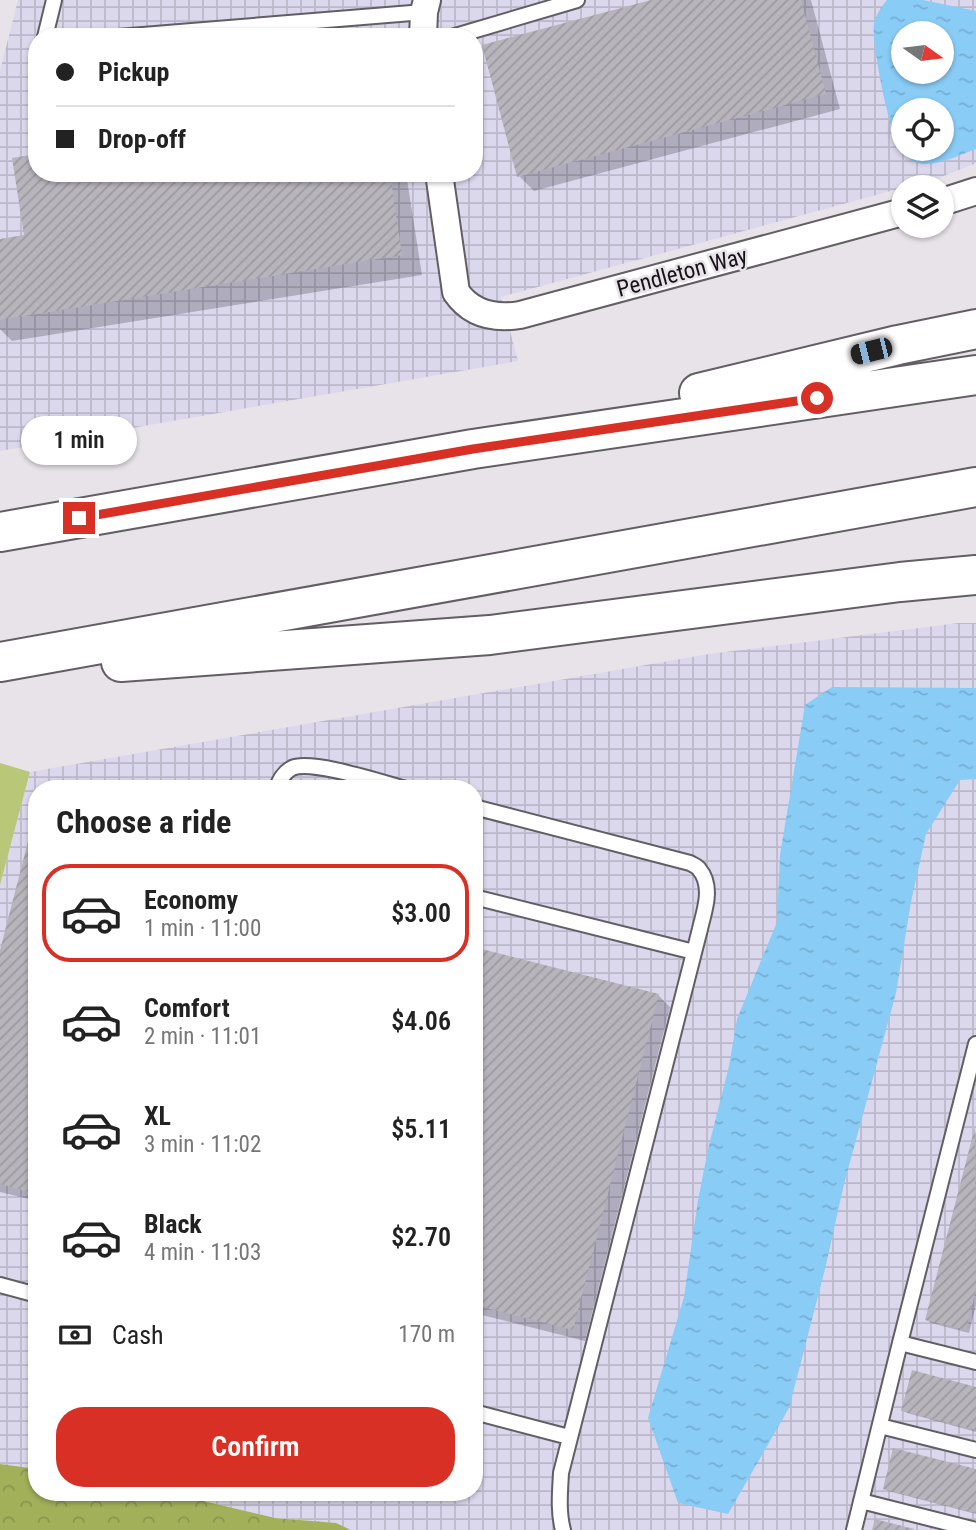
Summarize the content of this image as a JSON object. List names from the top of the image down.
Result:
{
  "streets": {
    "street": ["Pendleton Way"]
  },
  "north": "right",
  "page": {
    "banner": ["Pickup", "Drop-off"],
    "bubble": "1 min",
    "heading": "Choose a ride",
    "list": [
      {
        "name": "Economy",
        "note": "1 min · 11:00",
        "value": "$3.00"
      },
      {
        "name": "Comfort",
        "note": "2 min · 11:01",
        "value": "$4.06"
      },
      {
        "name": "XL",
        "note": "3 min · 11:02",
        "value": "$5.11"
      },
      {
        "name": "Black",
        "note": "4 min · 11:03",
        "value": "$2.70"
      }
    ],
    "pay": ["Cash", "170 m"],
    "buttons": "Confirm"
  }
}
